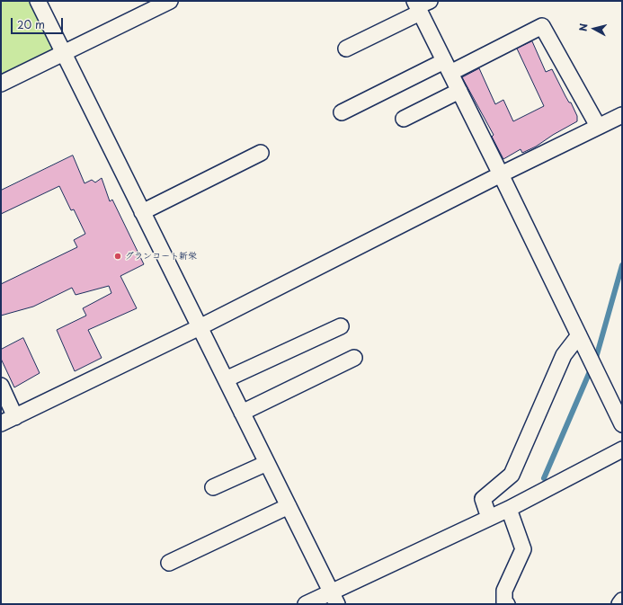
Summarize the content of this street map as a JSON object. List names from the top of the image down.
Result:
{
  "places": ["グランコート新栄"],
  "scale_bar": "20 m",
  "north": "left"
}
